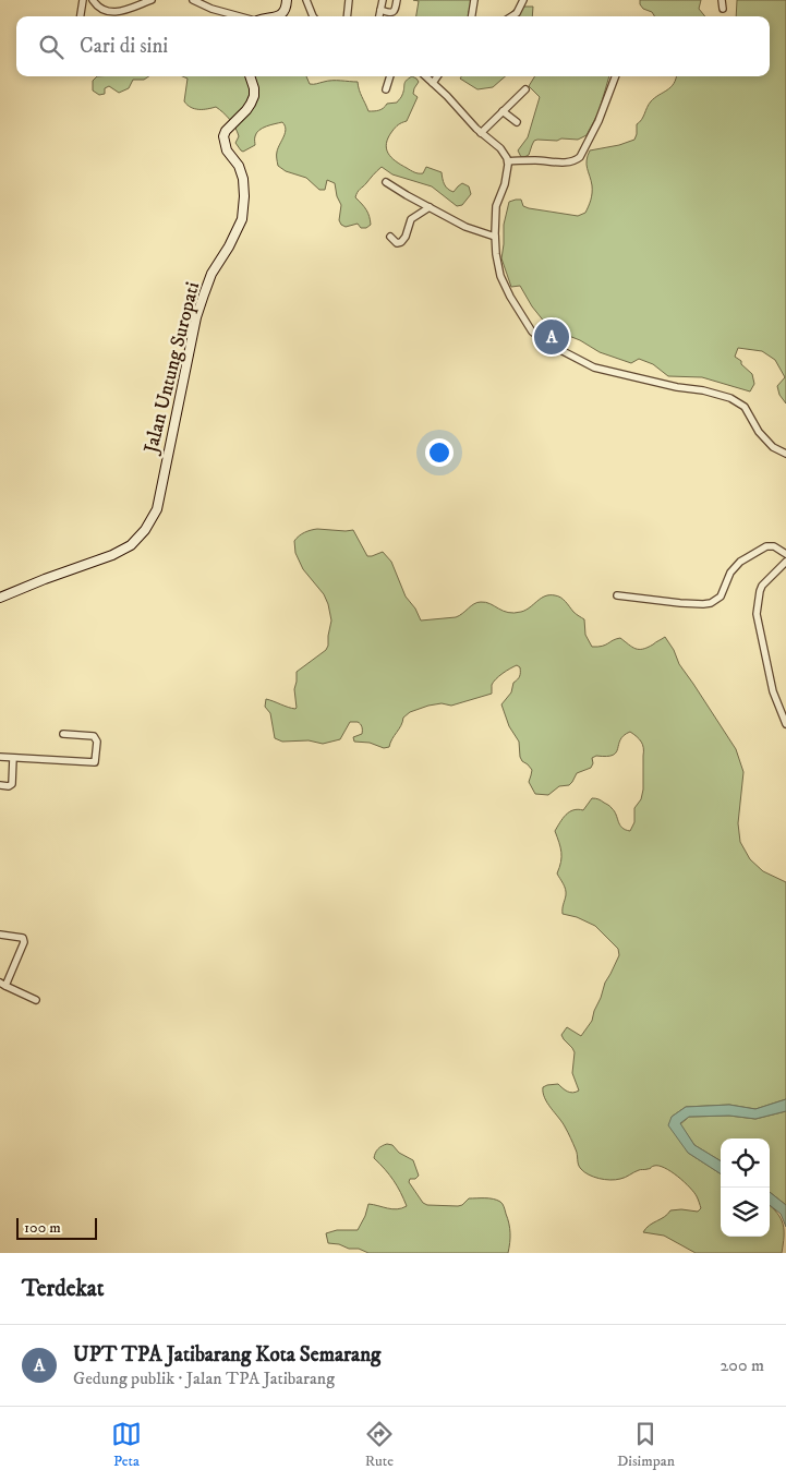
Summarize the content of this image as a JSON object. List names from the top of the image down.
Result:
{
  "streets": {
    "main road": ["Jalan Untung Suropati"]
  },
  "scale_bar": "100 m",
  "page": {
    "search": "Cari di sini",
    "pins": "A",
    "scale": "100 m",
    "heading": "Terdekat",
    "list": [
      {
        "mark": "A",
        "name": "UPT TPA Jatibarang Kota Semarang",
        "note": "Gedung publik · Jalan TPA Jatibarang",
        "value": "200 m"
      }
    ],
    "nav": ["Peta", "Rute", "Disimpan"]
  }
}
